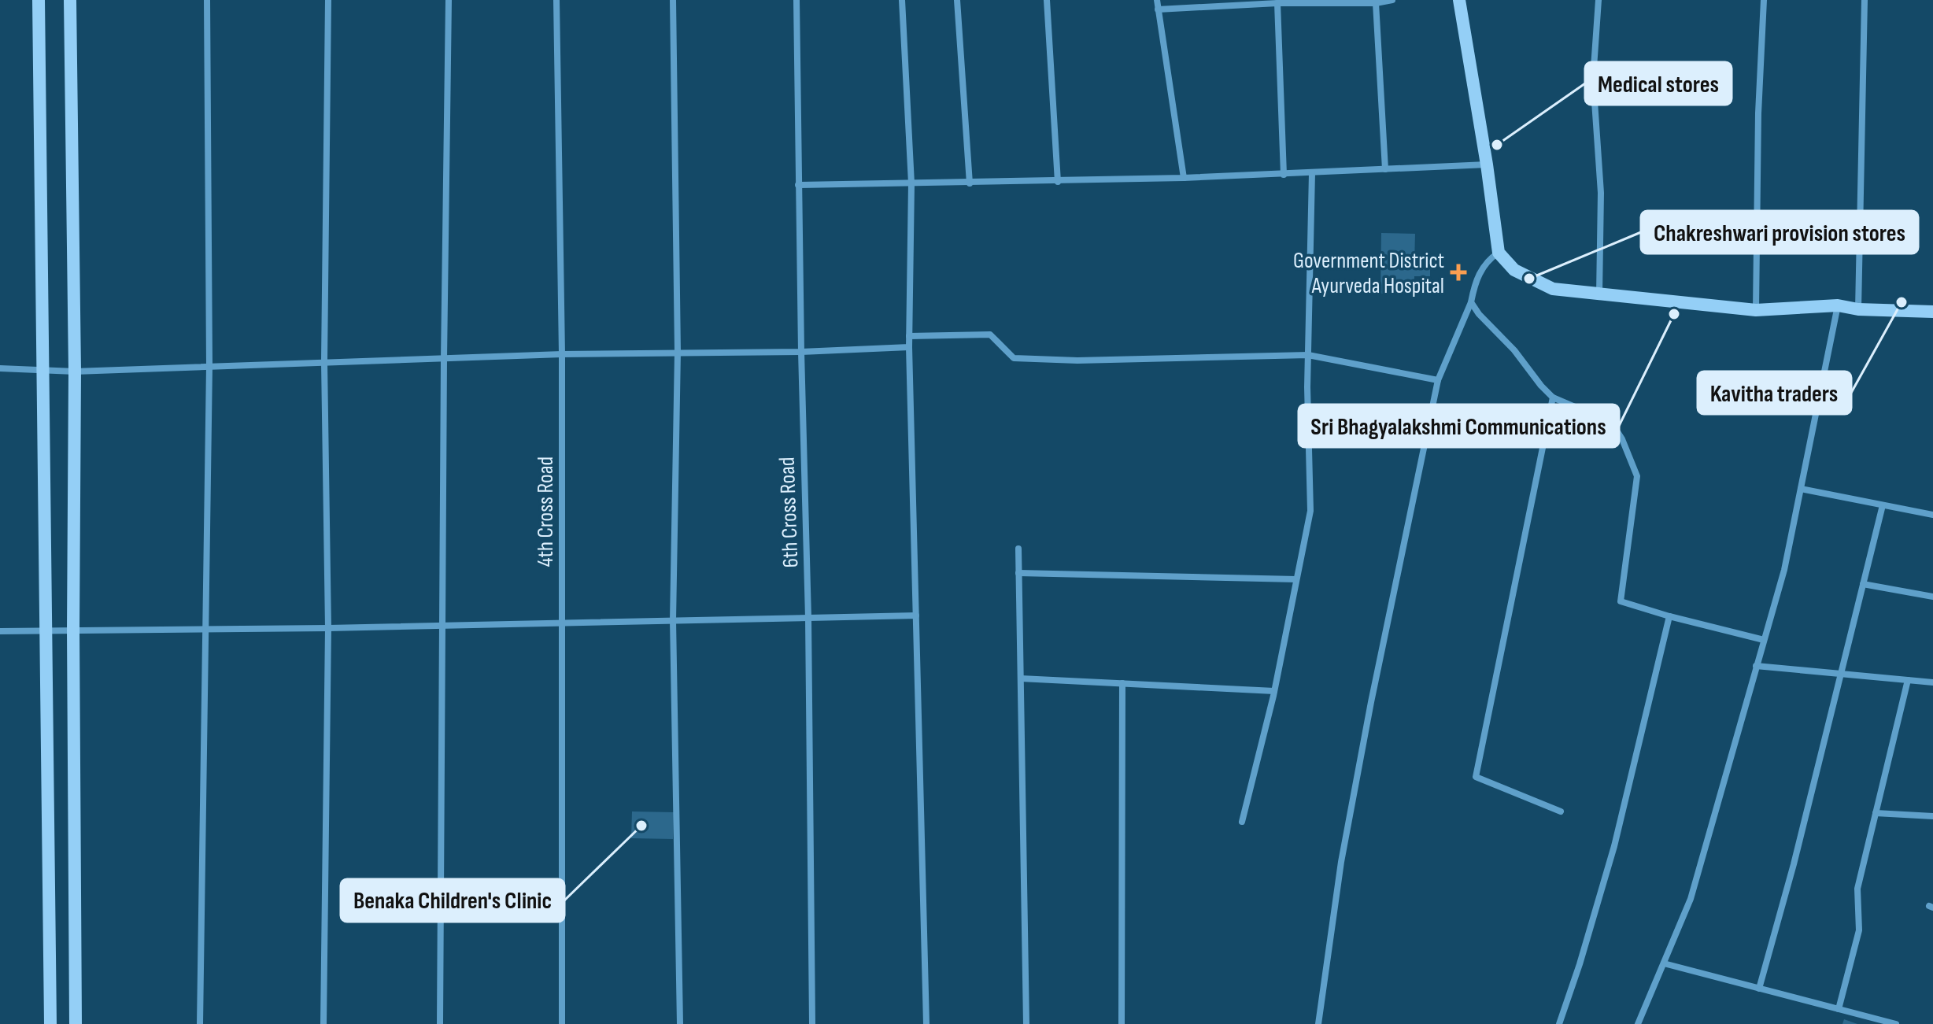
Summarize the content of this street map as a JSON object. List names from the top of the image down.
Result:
{
  "streets": {
    "street": ["4th Cross Road", "6th Cross Road"]
  },
  "places": {
    "other": [
      "Medical stores",
      "Chakreshwari provision stores",
      "Kavitha traders",
      "Sri Bhagyalakshmi Communications",
      "Benaka Children's Clinic"
    ],
    "health": ["Government District Ayurveda Hospital"]
  }
}
